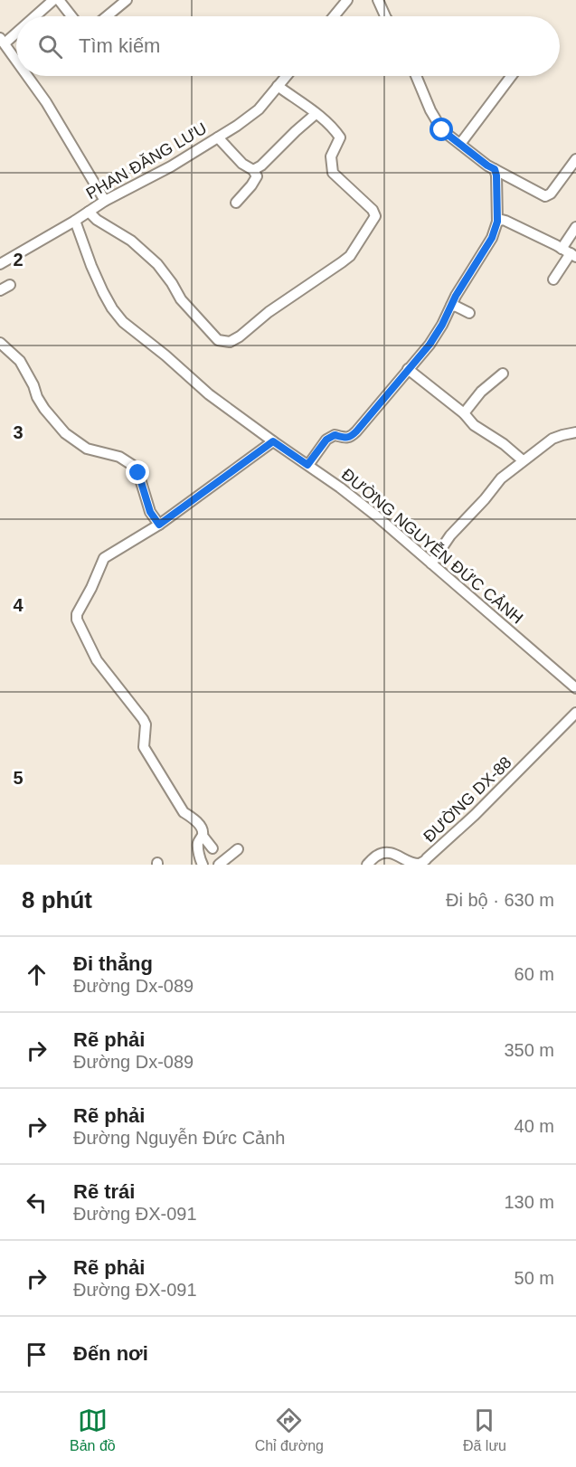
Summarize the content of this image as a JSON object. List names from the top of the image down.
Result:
{
  "streets": {
    "street": ["PHAN ĐĂNG LƯU", "ĐƯỜNG NGUYỄN ĐỨC CẢNH", "ĐƯỜNG DX-88"]
  },
  "crossings": [
    ["PHAN ĐĂNG LƯU", "ĐƯỜNG NGUYỄN ĐỨC CẢNH"]
  ],
  "page": {
    "search": "Tìm kiếm",
    "heading": ["8 phút", "Đi bộ · 630 m"],
    "list": [
      ["Đi thẳng", "Đường Dx-089", "60 m"],
      ["Rẽ phải", "Đường Dx-089", "350 m"],
      ["Rẽ phải", "Đường Nguyễn Đức Cảnh", "40 m"],
      ["Rẽ trái", "Đường ĐX-091", "130 m"],
      ["Rẽ phải", "Đường ĐX-091", "50 m"],
      "Đến nơi"
    ],
    "nav": ["Bản đồ", "Chỉ đường", "Đã lưu"]
  },
  "grid": {
    "rows": [
      "2",
      "3",
      "4",
      "5"
    ]
  }
}
